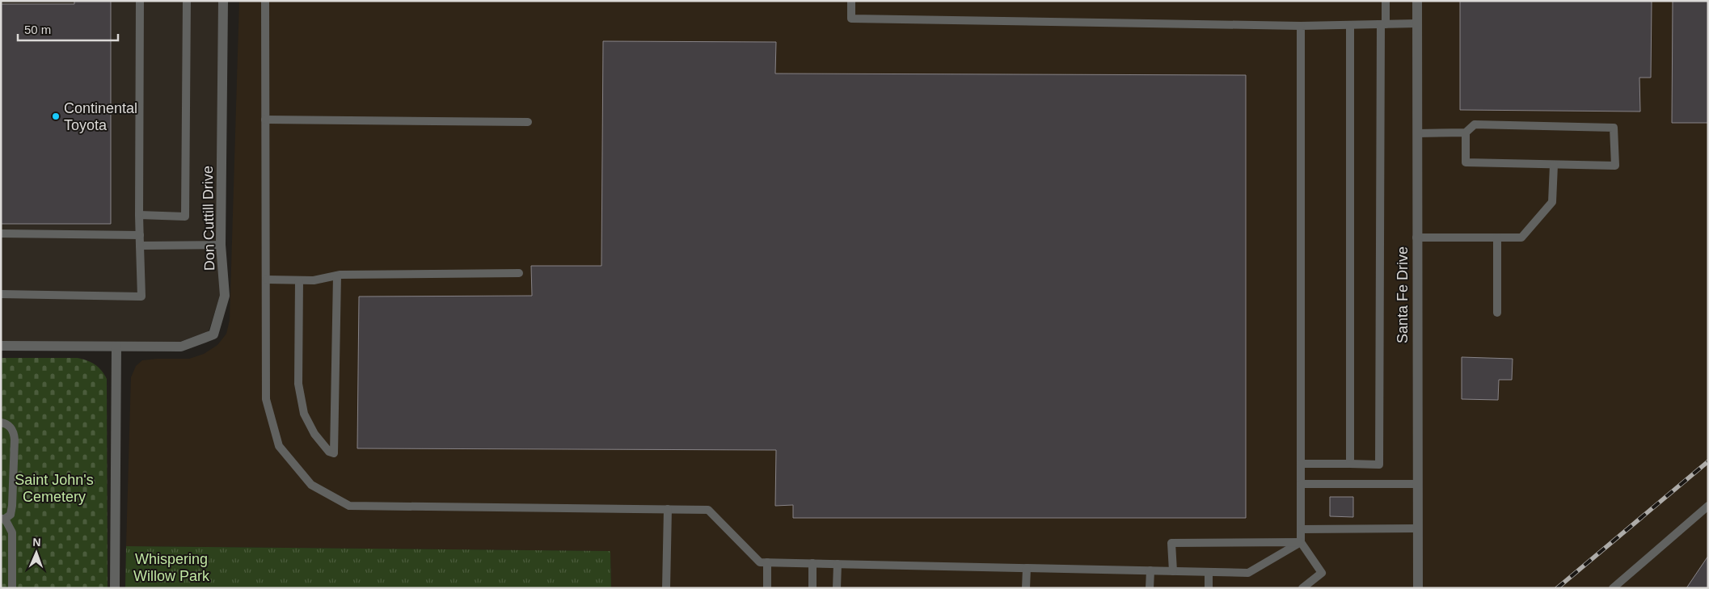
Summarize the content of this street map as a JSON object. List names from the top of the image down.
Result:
{
  "streets": {
    "street": ["Don Cuttill Drive", "Santa Fe Drive"]
  },
  "parks": ["Saint John's Cemetery", "Whispering Willow Park"],
  "places": ["Continental Toyota"],
  "scale_bar": "50 m",
  "north": "top"
}
